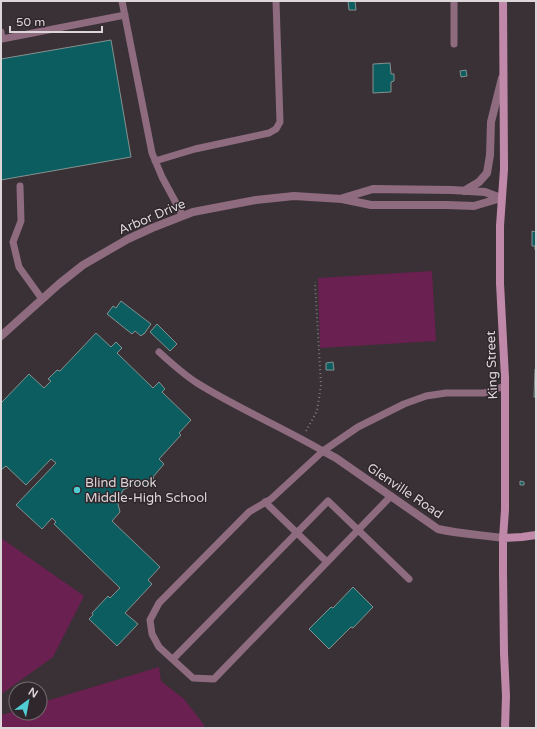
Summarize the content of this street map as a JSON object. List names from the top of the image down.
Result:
{
  "streets": {
    "main road": ["King Street"],
    "street": ["Arbor Drive", "Glenville Road"]
  },
  "crossings": [
    ["Arbor Drive", "King Street"],
    ["King Street", "Glenville Road"]
  ],
  "places": ["Blind Brook Middle-High School"],
  "scale_bar": "50 m",
  "north": "top right"
}
